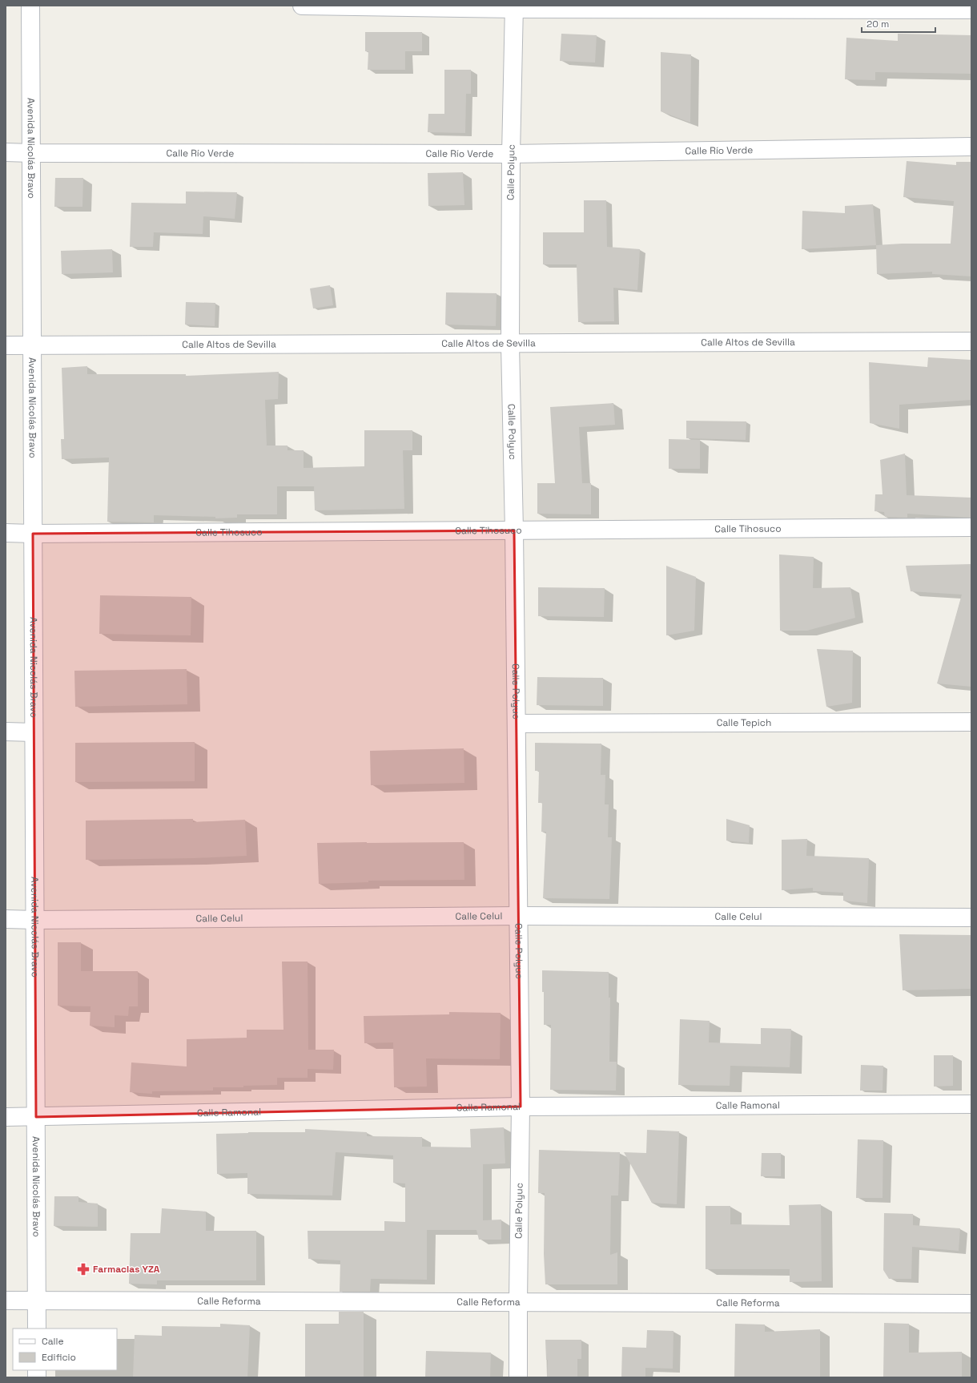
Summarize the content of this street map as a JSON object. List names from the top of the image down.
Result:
{
  "streets": {
    "street": [
      "Avenida Nicolás Bravo",
      "Calle Río Verde",
      "Calle Polyuc",
      "Calle Altos de Sevilla",
      "Calle Tihosuco",
      "Calle Tepich",
      "Calle Celul",
      "Calle Ramonal",
      "Calle Reforma"
    ]
  },
  "crossings": [
    ["Avenida Nicolás Bravo", "Calle Río Verde"],
    ["Avenida Nicolás Bravo", "Calle Altos de Sevilla"],
    ["Avenida Nicolás Bravo", "Calle Tihosuco"],
    ["Avenida Nicolás Bravo", "Calle Celul"],
    ["Avenida Nicolás Bravo", "Calle Ramonal"],
    ["Avenida Nicolás Bravo", "Calle Reforma"],
    ["Calle Río Verde", "Calle Polyuc"],
    ["Calle Polyuc", "Calle Altos de Sevilla"],
    ["Calle Polyuc", "Calle Tihosuco"],
    ["Calle Polyuc", "Calle Tepich"],
    ["Calle Polyuc", "Calle Celul"],
    ["Calle Polyuc", "Calle Ramonal"],
    ["Calle Polyuc", "Calle Reforma"]
  ],
  "places": {
    "pharmacy": ["Farmacias YZA"]
  },
  "legend": ["Calle", "Edificio"],
  "scale_bar": "20 m"
}
